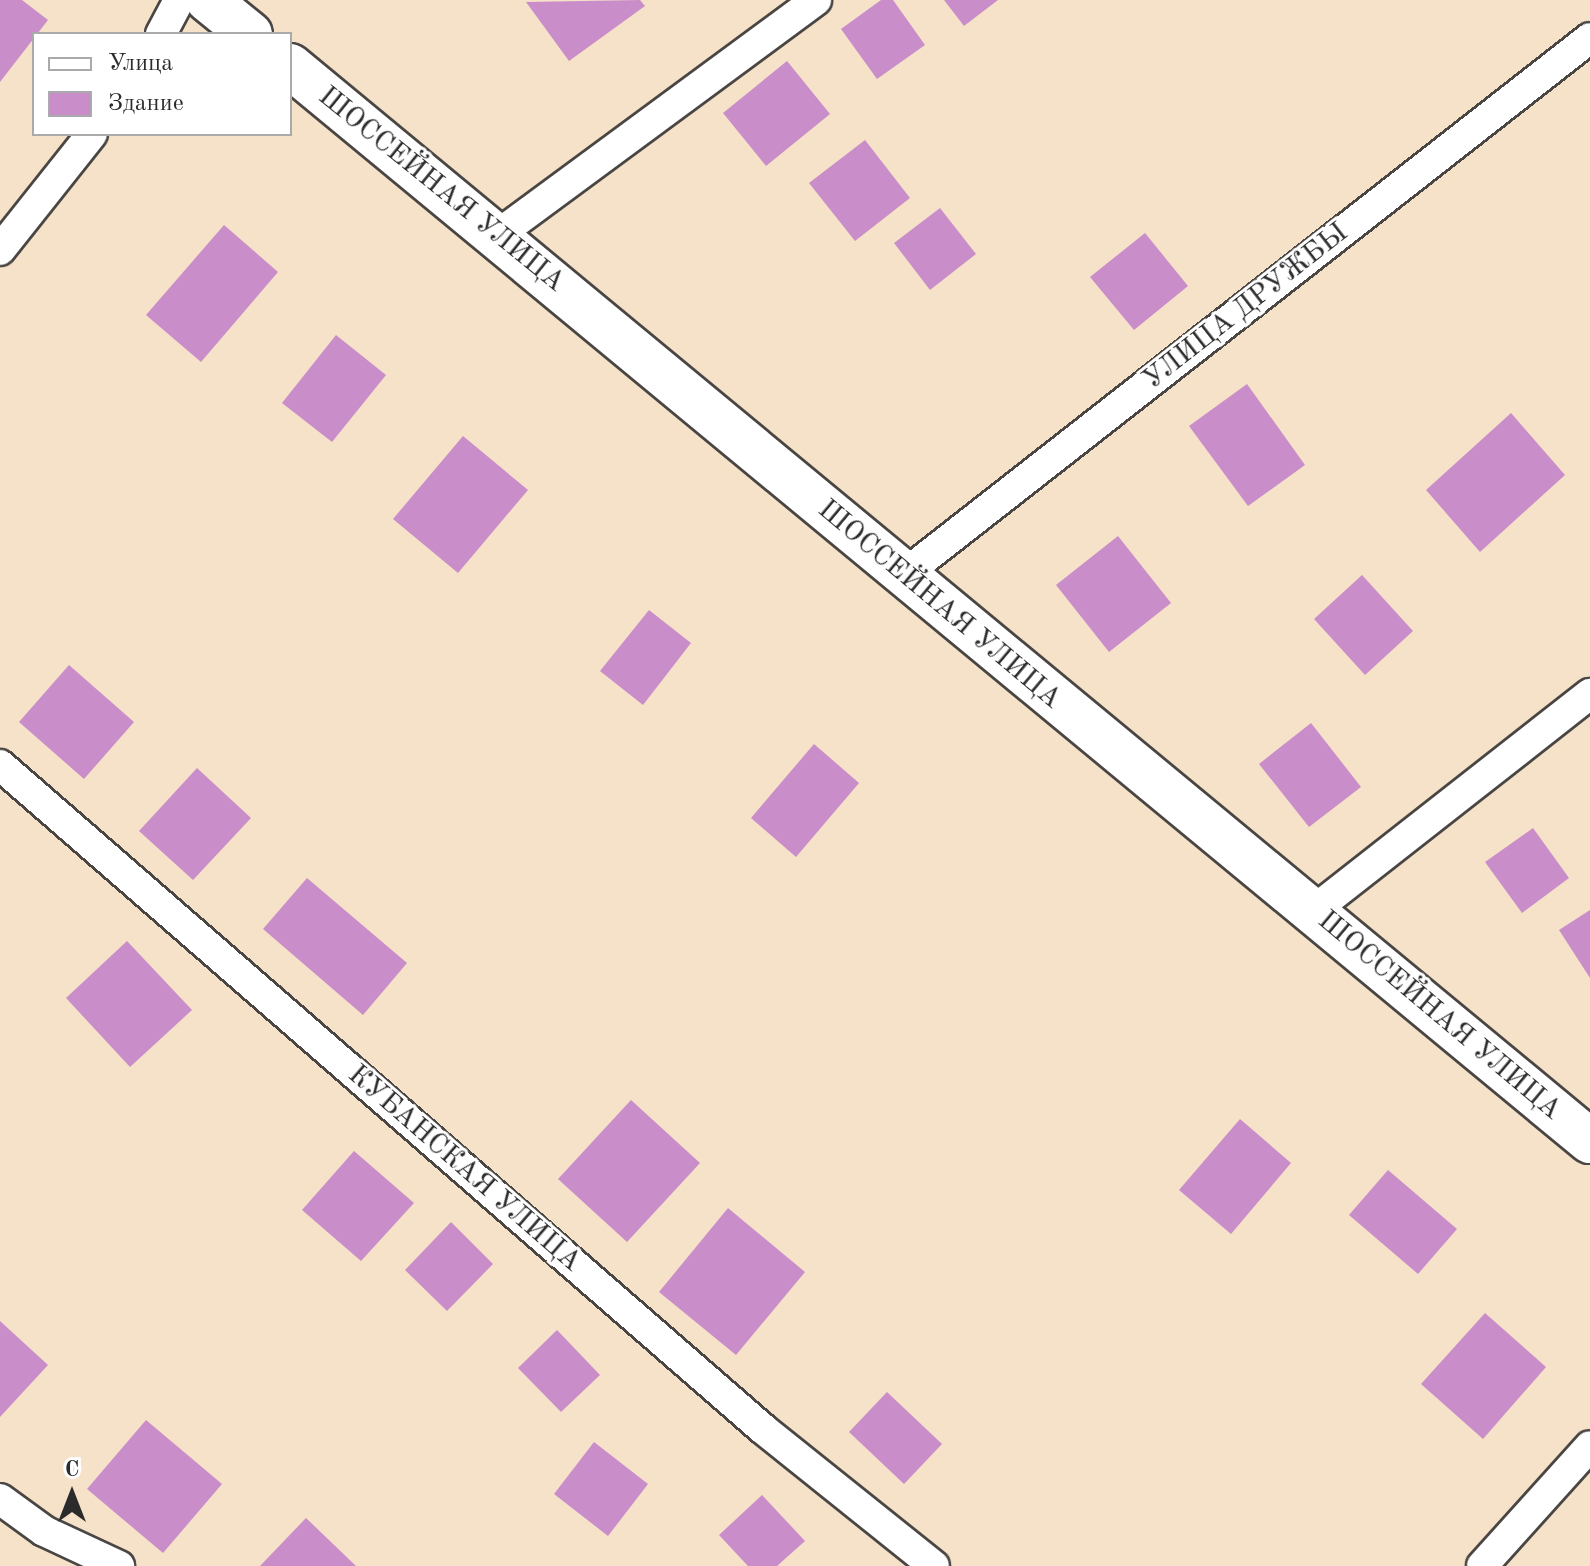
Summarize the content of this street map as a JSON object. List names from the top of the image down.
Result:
{
  "streets": {
    "main road": ["ШОССЕЙНАЯ УЛИЦА"],
    "street": ["УЛИЦА ДРУЖБЫ", "КУБАНСКАЯ УЛИЦА"]
  },
  "crossings": [
    ["ШОССЕЙНАЯ УЛИЦА", "УЛИЦА ДРУЖБЫ"]
  ],
  "legend": ["Улица", "Здание"],
  "north": "top"
}
